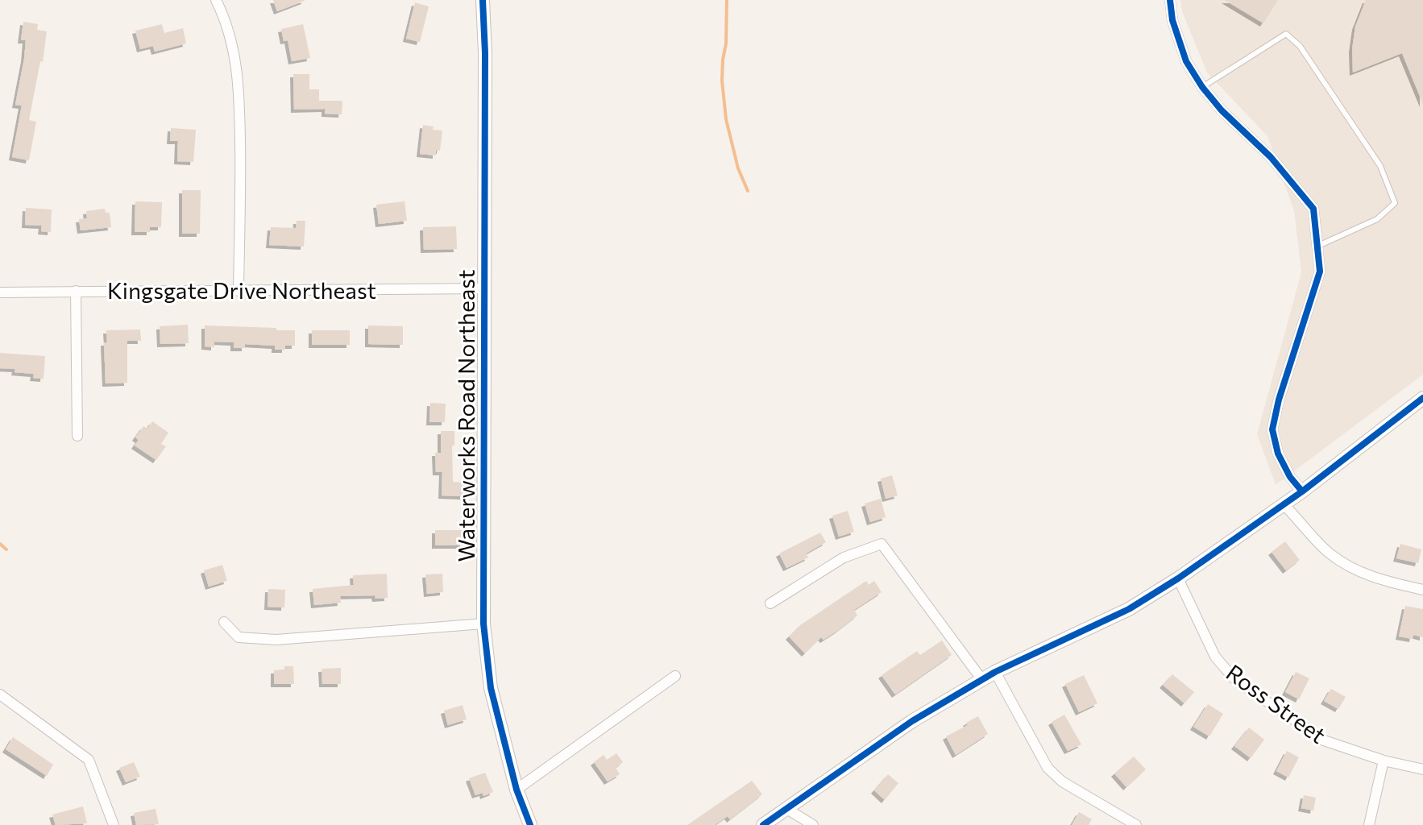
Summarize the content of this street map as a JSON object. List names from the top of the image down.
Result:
{
  "streets": {
    "street": ["Kingsgate Drive Northeast", "Waterworks Road Northeast", "Ross Street"]
  },
  "crossings": [
    ["Kingsgate Drive Northeast", "Waterworks Road Northeast"]
  ]
}
